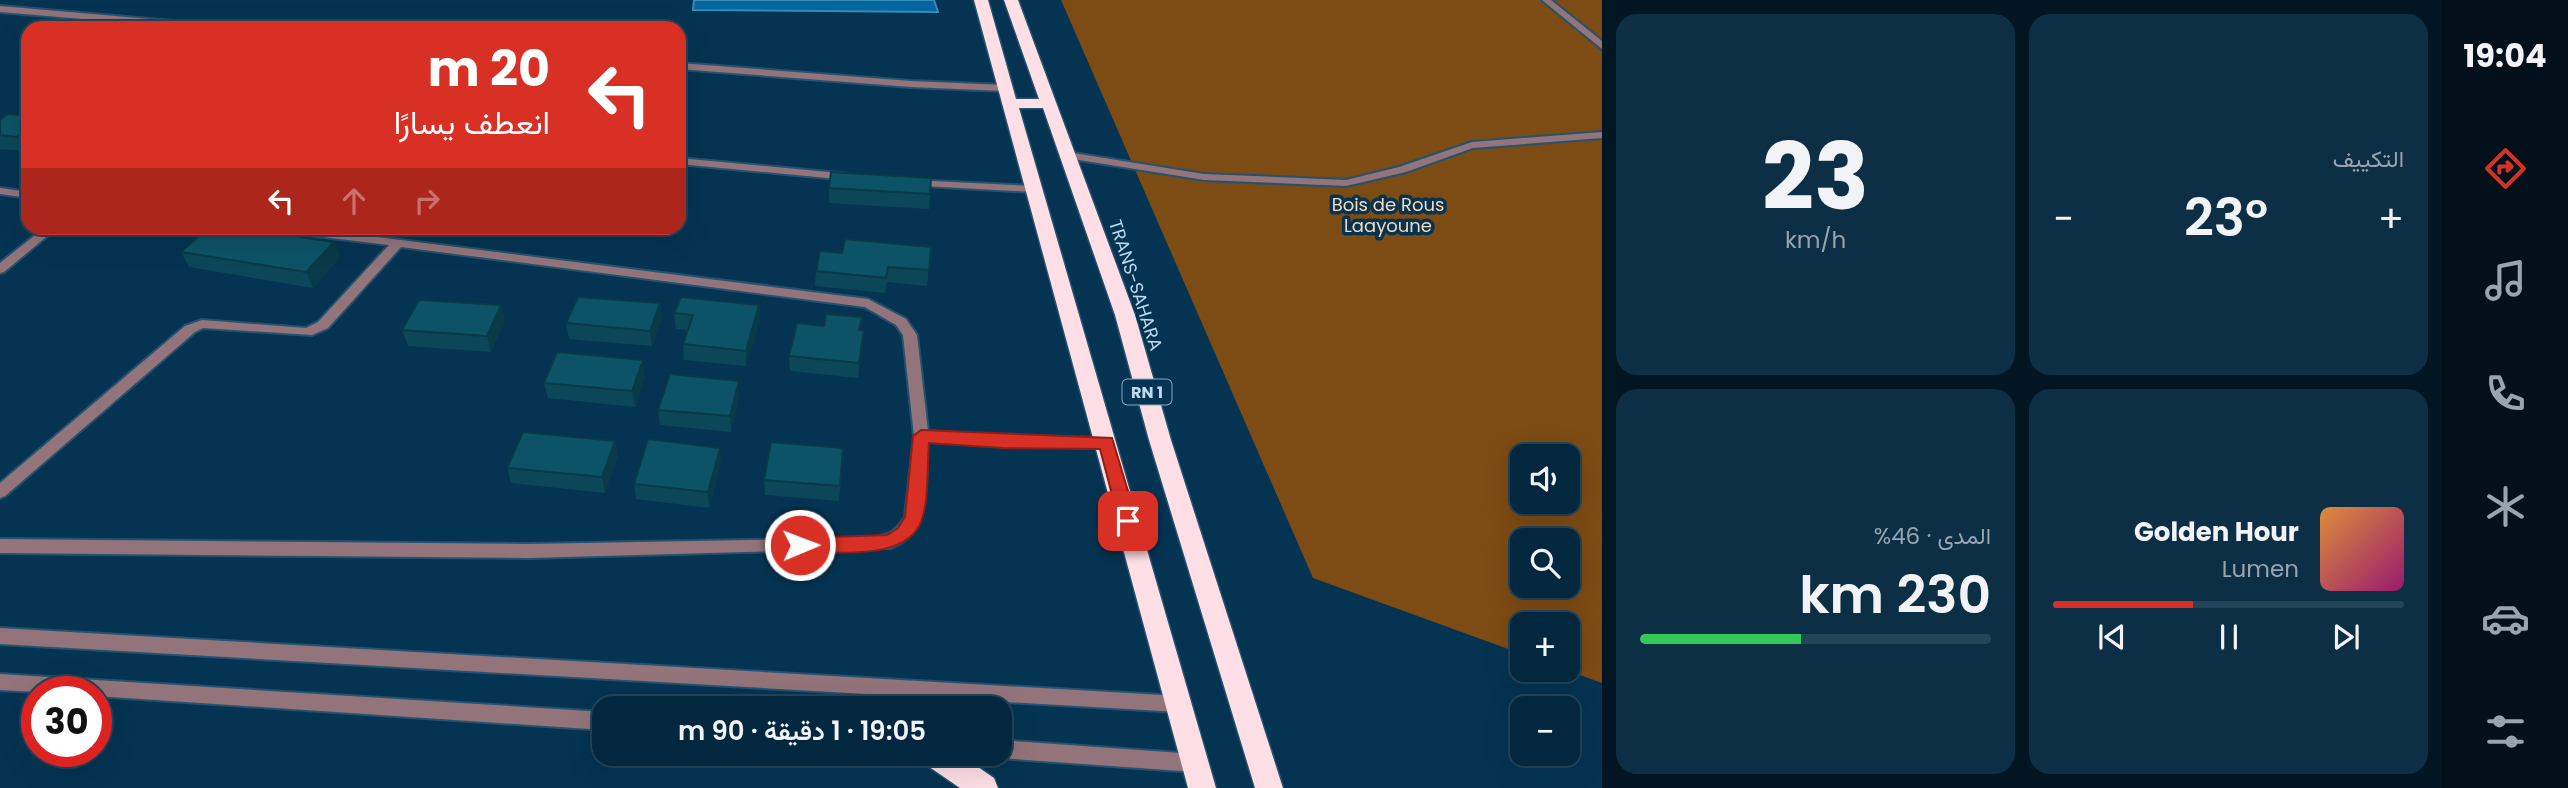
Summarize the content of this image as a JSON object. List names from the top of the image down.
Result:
{
  "streets": {
    "highway": ["TRANS-SAHARA", "RN 1"]
  },
  "parks": ["Bois de Rous Laayoune"],
  "page": {
    "tabs": "19:04",
    "tile": [
      "التكييف",
      ["23", "km/h"],
      ["المدى · 46%", "230 km"]
    ],
    "turn": ["20 m", "انعطف يسارًا"],
    "heat": ["−", "23°", "+"],
    "map_buttons": ["+", "−"],
    "song": ["Golden Hour", "Lumen"],
    "limit": "30",
    "trip": "19:05 · 1 دقيقة · 90 m"
  }
}
